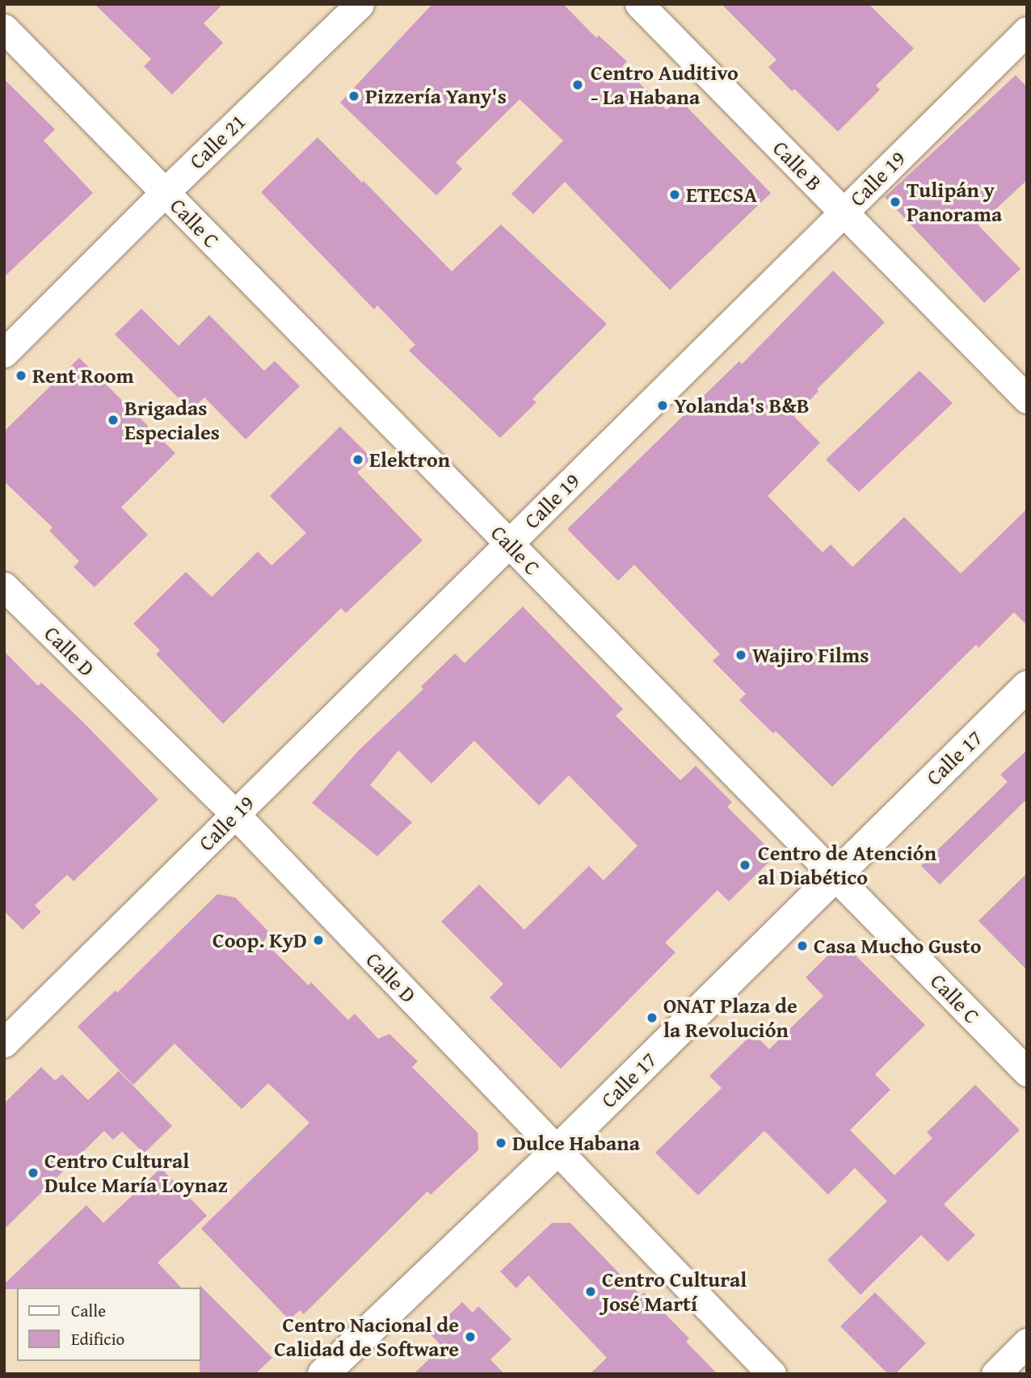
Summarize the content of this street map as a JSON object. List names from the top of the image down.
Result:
{
  "streets": {
    "street": [
      "Calle 21",
      "Calle B",
      "Calle 19",
      "Calle C",
      "Calle D",
      "Calle 17"
    ]
  },
  "crossings": [
    ["Calle 21", "Calle C"],
    ["Calle B", "Calle 19"],
    ["Calle 19", "Calle C"],
    ["Calle 19", "Calle D"],
    ["Calle C", "Calle 17"],
    ["Calle D", "Calle 17"]
  ],
  "places": [
    "Centro Auditivo - La Habana",
    "Pizzería Yany's",
    "ETECSA",
    "Tulipán y Panorama",
    "Rent Room",
    "Yolanda's B&B",
    "Brigadas Especiales",
    "Elektron",
    "Wajiro Films",
    "Centro de Atención al Diabético",
    "Coop. KyD",
    "Casa Mucho Gusto",
    "ONAT Plaza de la Revolución",
    "Dulce Habana",
    "Centro Cultural Dulce María Loynaz",
    "Centro Cultural José Martí",
    "Centro Nacional de Calidad de Software"
  ],
  "legend": ["Calle", "Edificio"]
}
